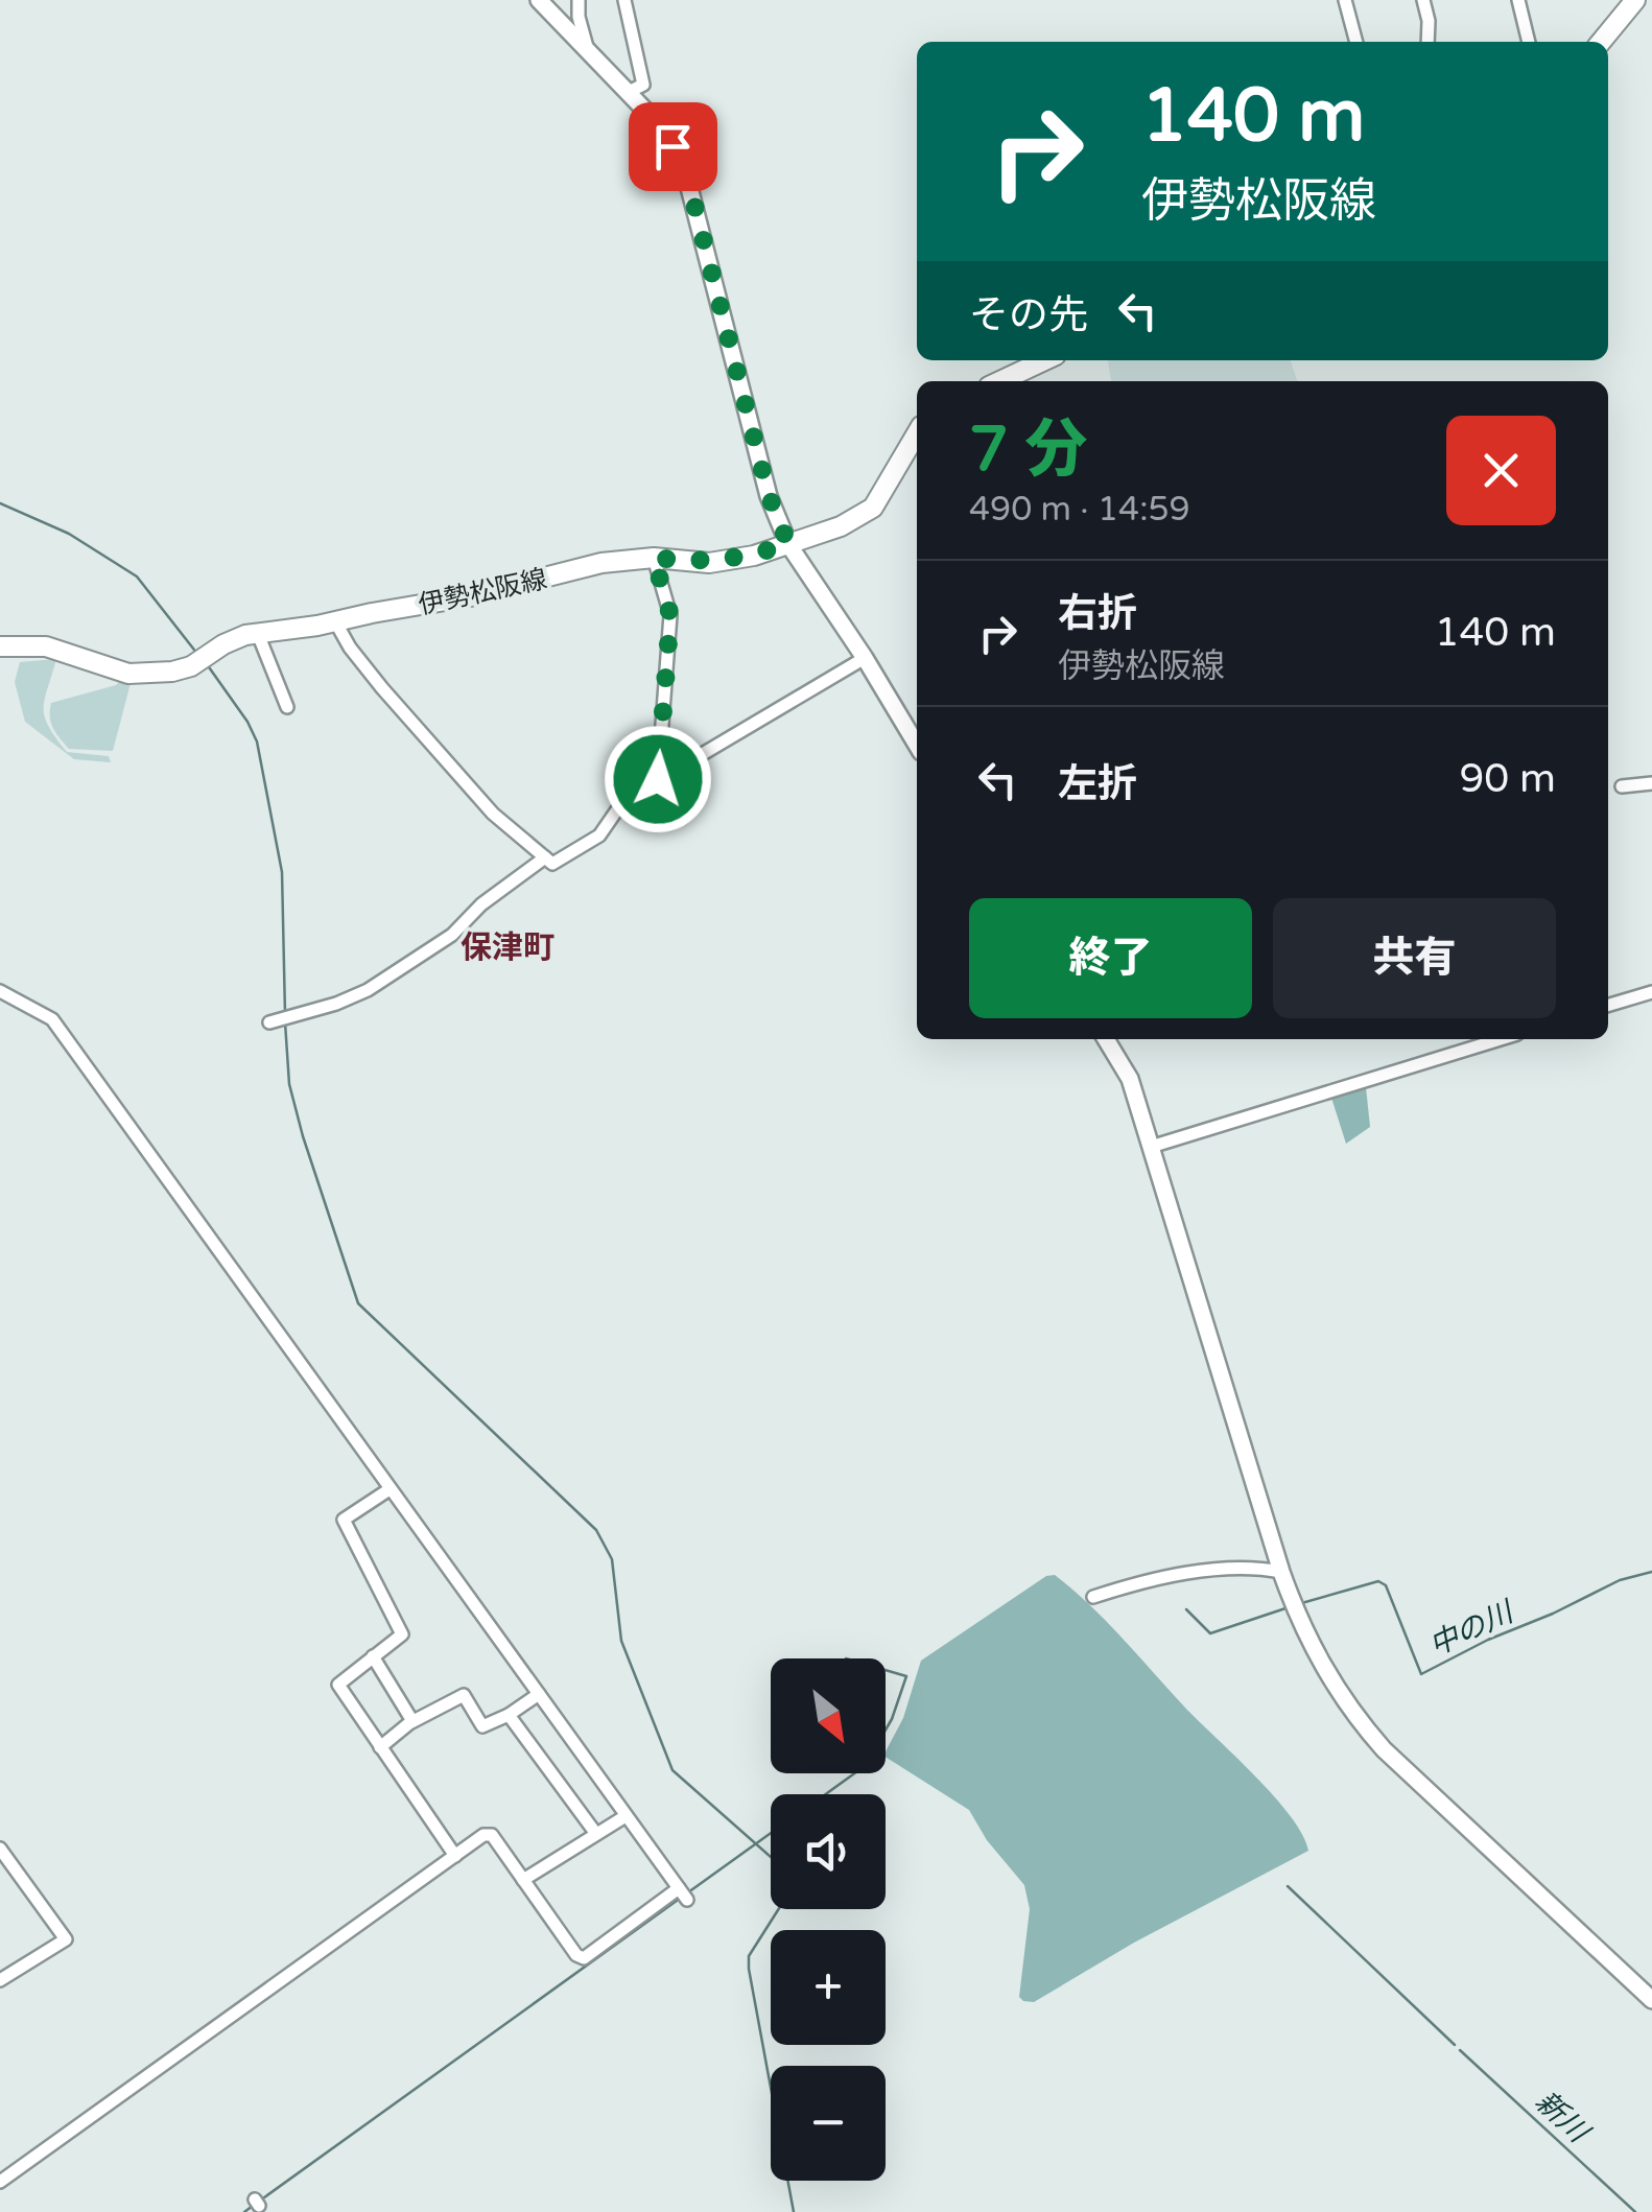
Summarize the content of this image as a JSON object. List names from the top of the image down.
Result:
{
  "streets": {
    "main road": ["伊勢松阪線"]
  },
  "districts": ["保津町"],
  "water": ["中の川", "新川"],
  "north": "bottom right",
  "page": {
    "turn": ["140 m", "伊勢松阪線"],
    "then": "その先",
    "heading": ["7 分", "490 m · 14:59"],
    "list": [
      {
        "name": "右折",
        "note": "伊勢松阪線",
        "value": "140 m"
      },
      {
        "name": "左折",
        "value": "90 m"
      }
    ],
    "buttons": ["終了", "共有"],
    "map_buttons": ["+", "−"]
  }
}
